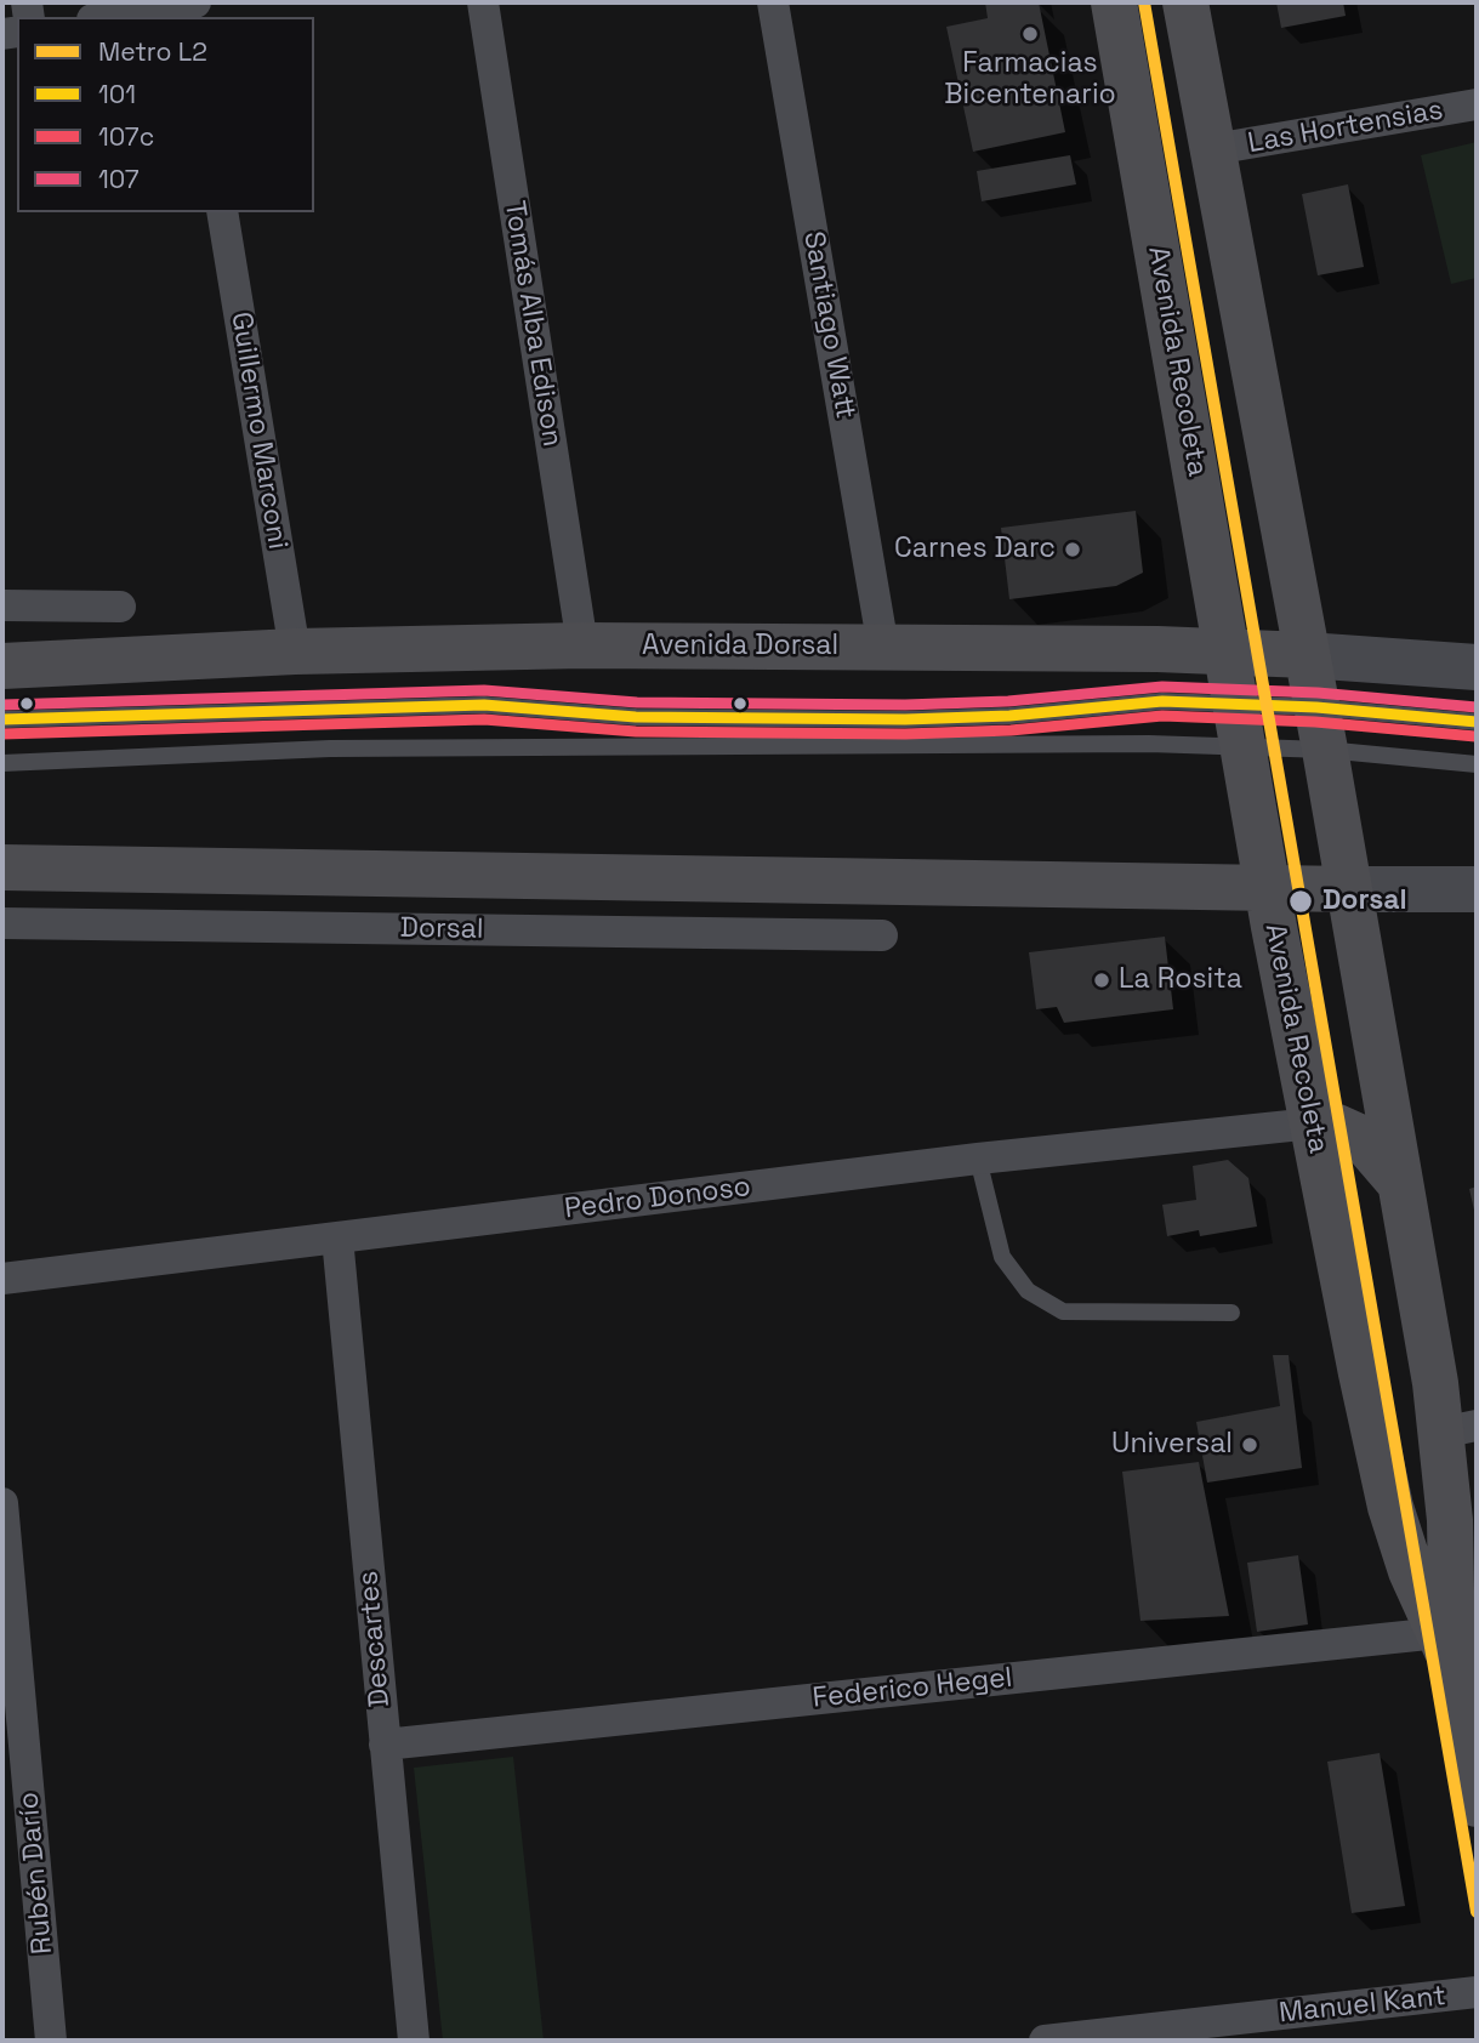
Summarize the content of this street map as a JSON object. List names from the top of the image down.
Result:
{
  "streets": {
    "main road": ["Avenida Recoleta", "Avenida Dorsal"],
    "street": [
      "Las Hortensias",
      "Tomás Alba Edison",
      "Santiago Watt",
      "Guillermo Marconi",
      "Dorsal",
      "Pedro Donoso",
      "Descartes",
      "Federico Hegel",
      "Rubén Darío",
      "Manuel Kant"
    ]
  },
  "crossings": [
    ["Las Hortensias", "Avenida Recoleta"],
    ["Tomás Alba Edison", "Avenida Dorsal"],
    ["Santiago Watt", "Avenida Dorsal"],
    ["Avenida Recoleta", "Avenida Dorsal"],
    ["Avenida Recoleta", "Pedro Donoso"],
    ["Avenida Recoleta", "Federico Hegel"],
    ["Guillermo Marconi", "Avenida Dorsal"],
    ["Pedro Donoso", "Descartes"],
    ["Descartes", "Federico Hegel"]
  ],
  "places": [
    "Farmacias Bicentenario",
    "Carnes Darc",
    "Dorsal",
    "La Rosita",
    "Universal"
  ],
  "lines": [
    "metro line L2",
    "transit line 107",
    "transit line 101",
    "transit line 107c"
  ],
  "legend": [
    "Metro L2",
    "101",
    "107c",
    "107"
  ]
}
